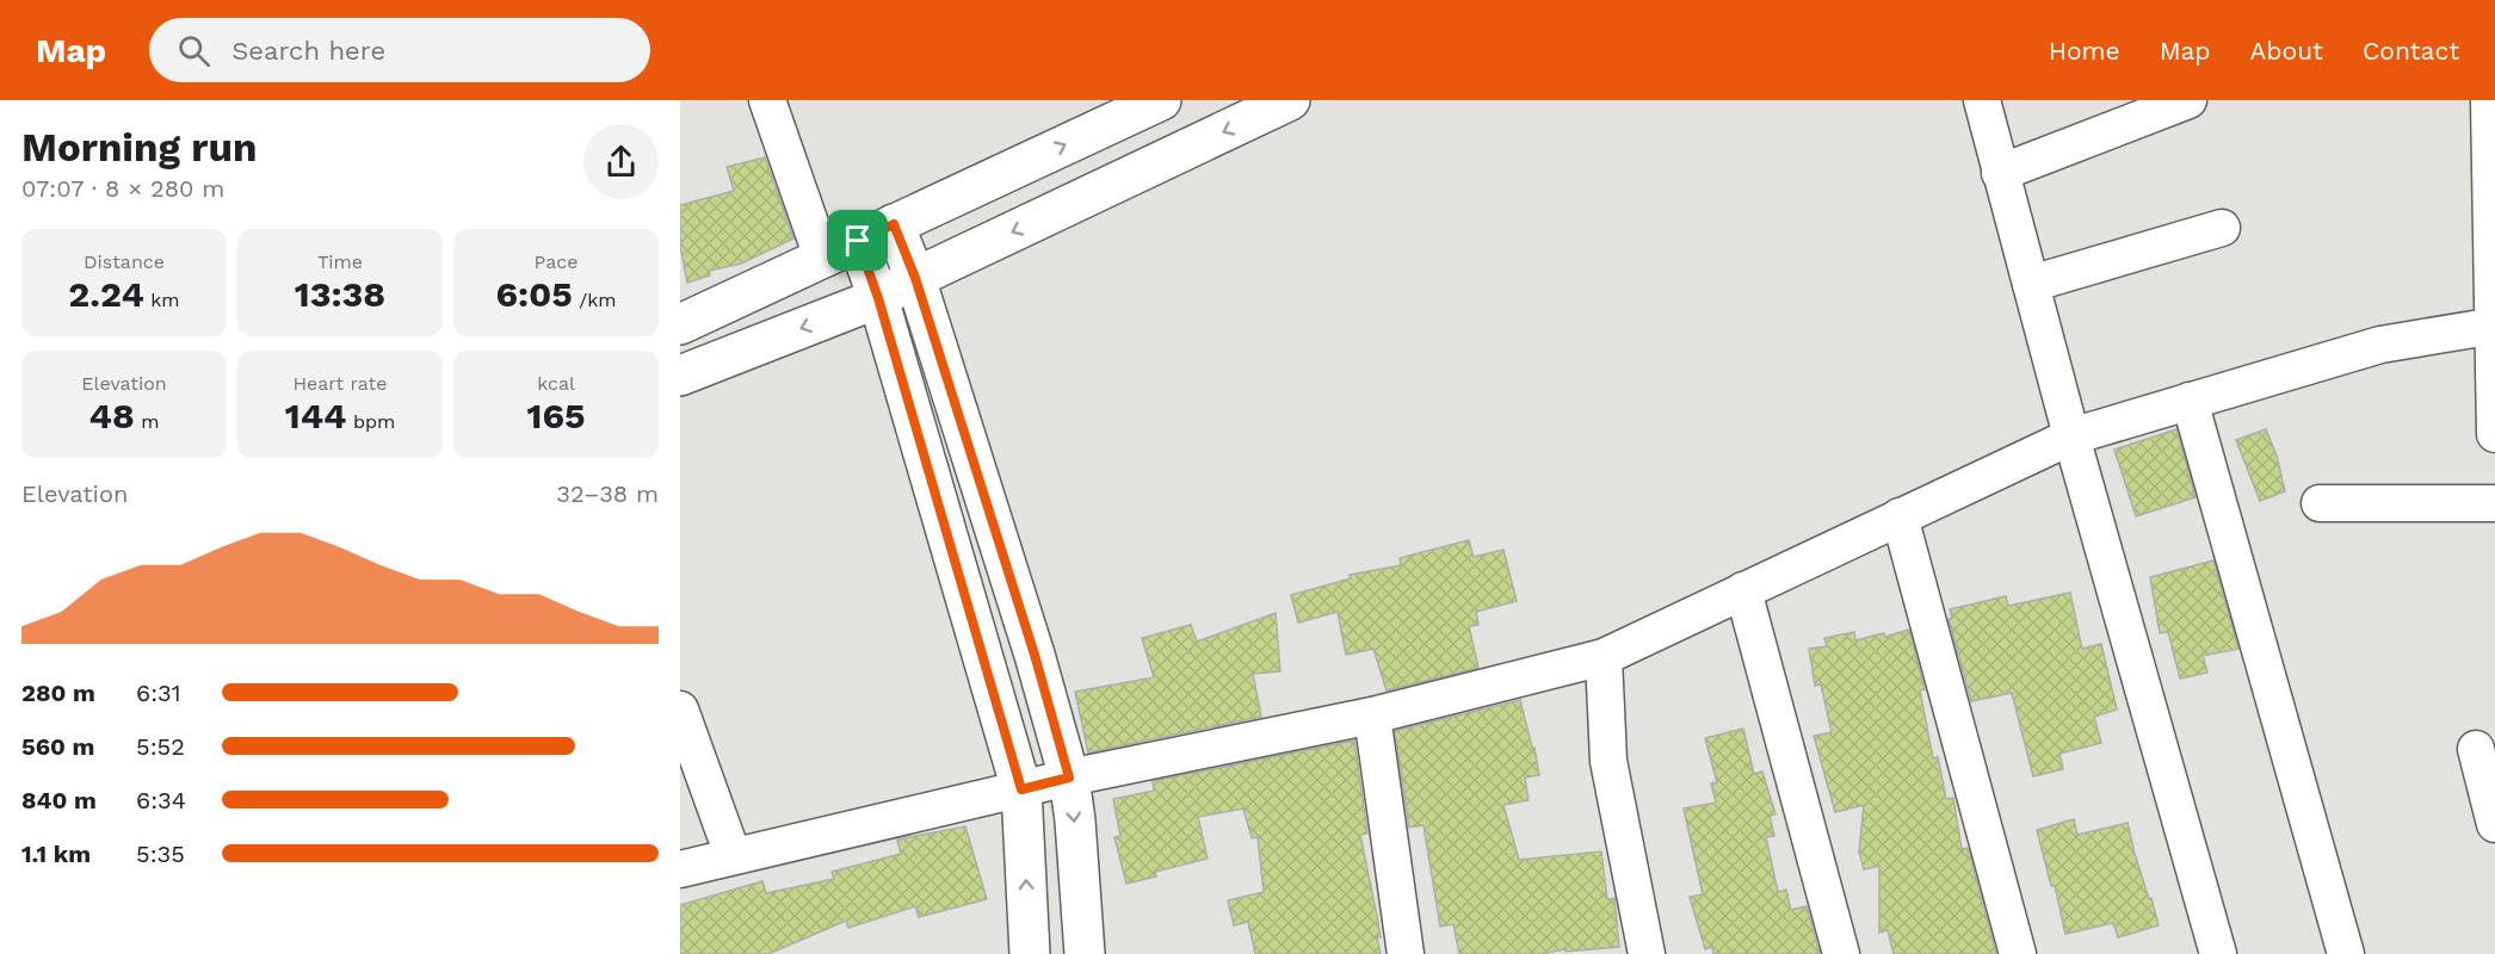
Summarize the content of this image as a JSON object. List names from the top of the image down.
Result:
{
  "page": {
    "header": "Map",
    "search": "Search here",
    "nav": [
      "Home",
      "Map",
      "About",
      "Contact"
    ],
    "heading": ["Morning run", "07:07 · 8 × 280 m"],
    "stats": [
      ["Distance", "2.24 km"],
      ["Time", "13:38"],
      ["Pace", "6:05 /km"],
      ["Elevation", "48 m"],
      ["Heart rate", "144 bpm"],
      ["kcal", "165"]
    ],
    "chart": ["Elevation", "32–38 m"],
    "list": [
      {
        "name": "280 m",
        "note": "6:31"
      },
      {
        "name": "560 m",
        "note": "5:52"
      },
      {
        "name": "840 m",
        "note": "6:34"
      },
      {
        "name": "1.1 km",
        "note": "5:35"
      }
    ]
  }
}
